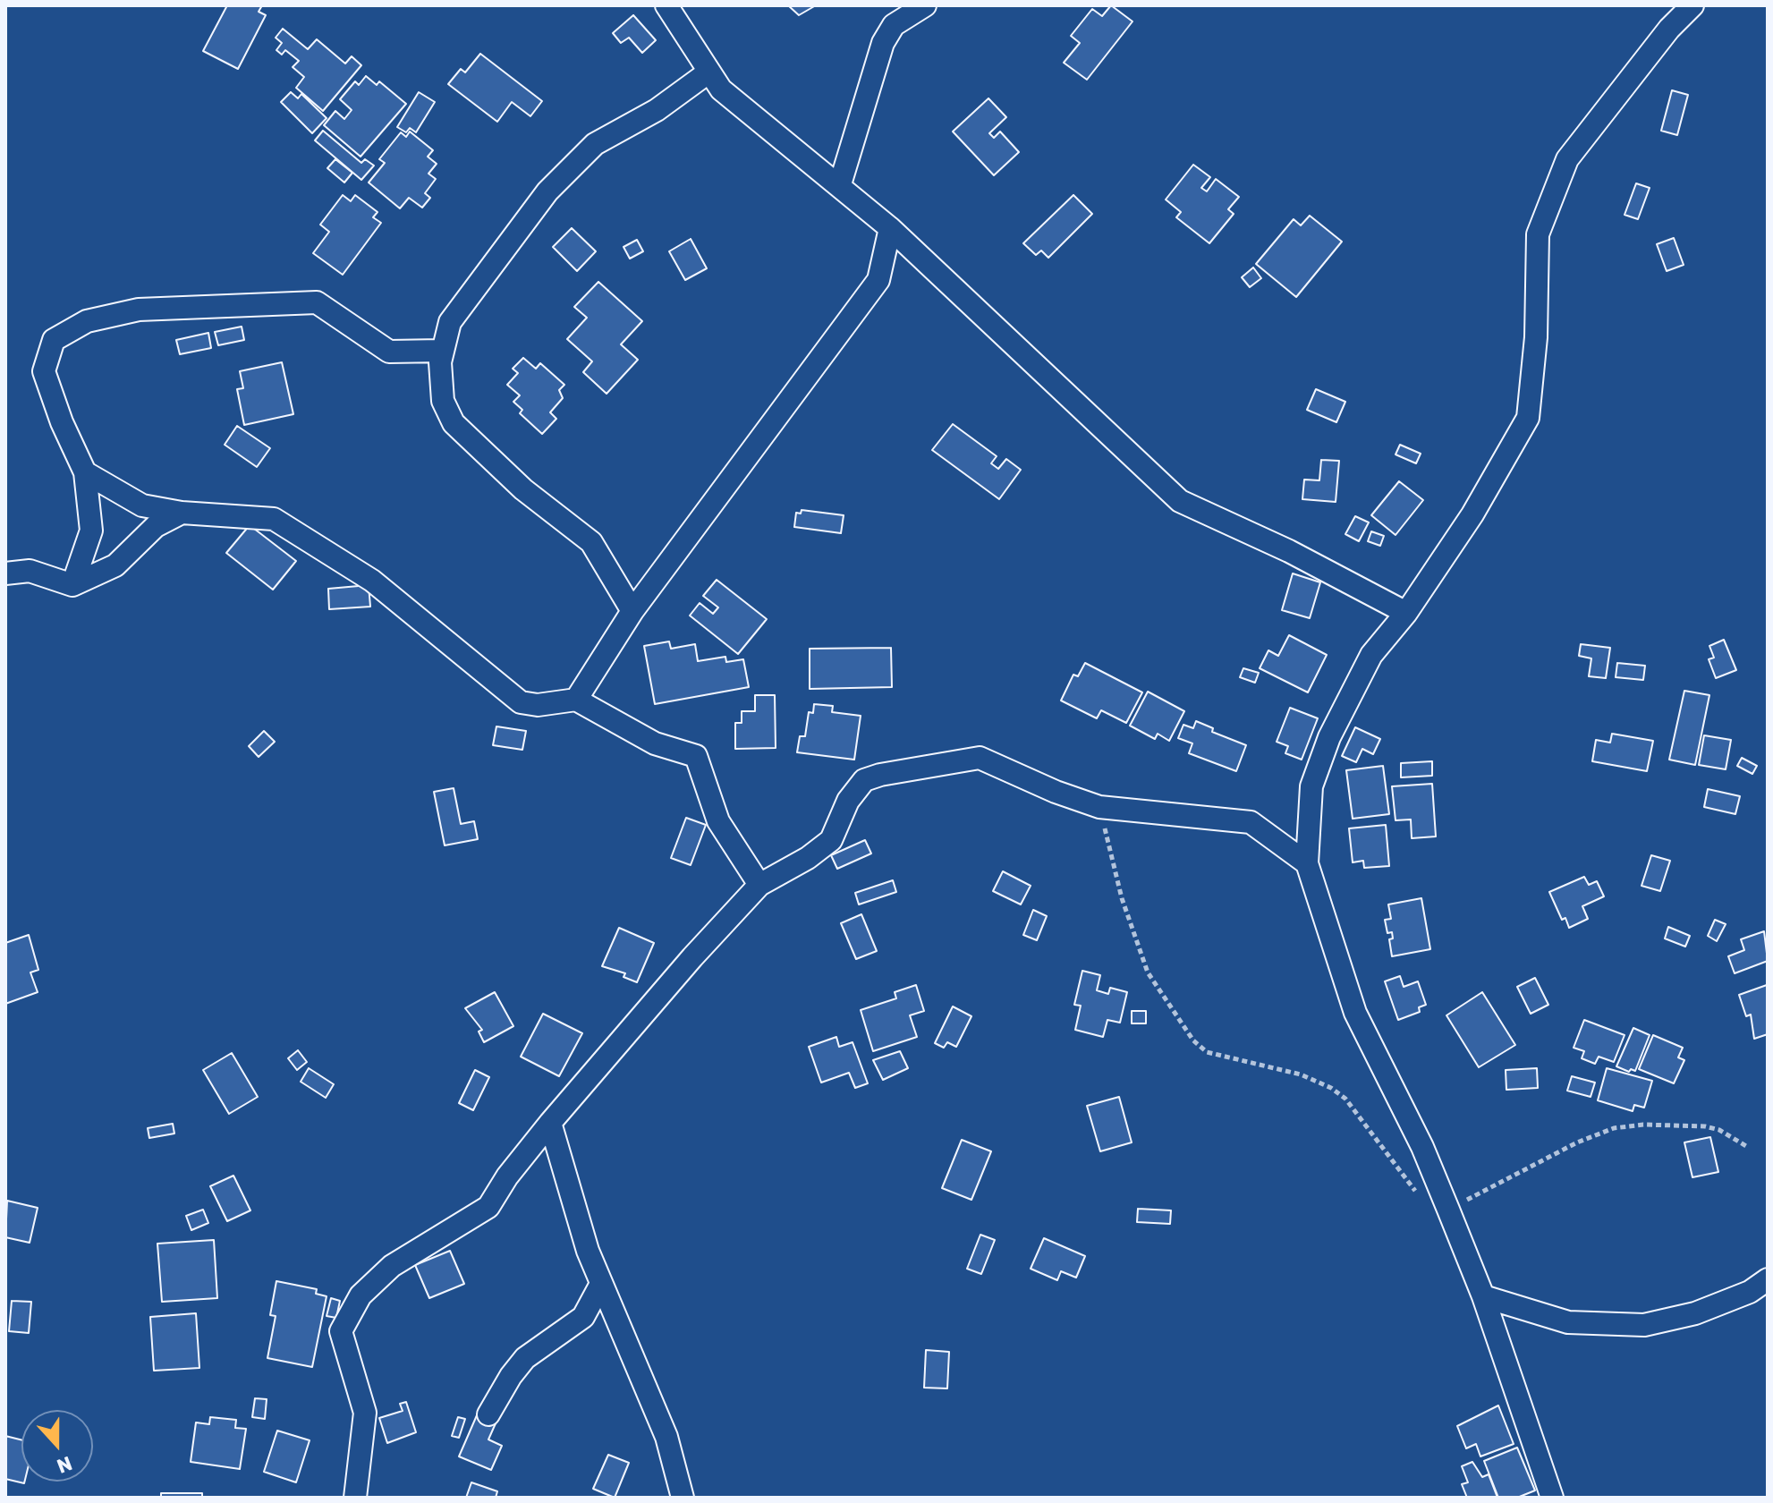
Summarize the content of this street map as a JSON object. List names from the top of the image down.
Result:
{
  "north": "bottom"
}
